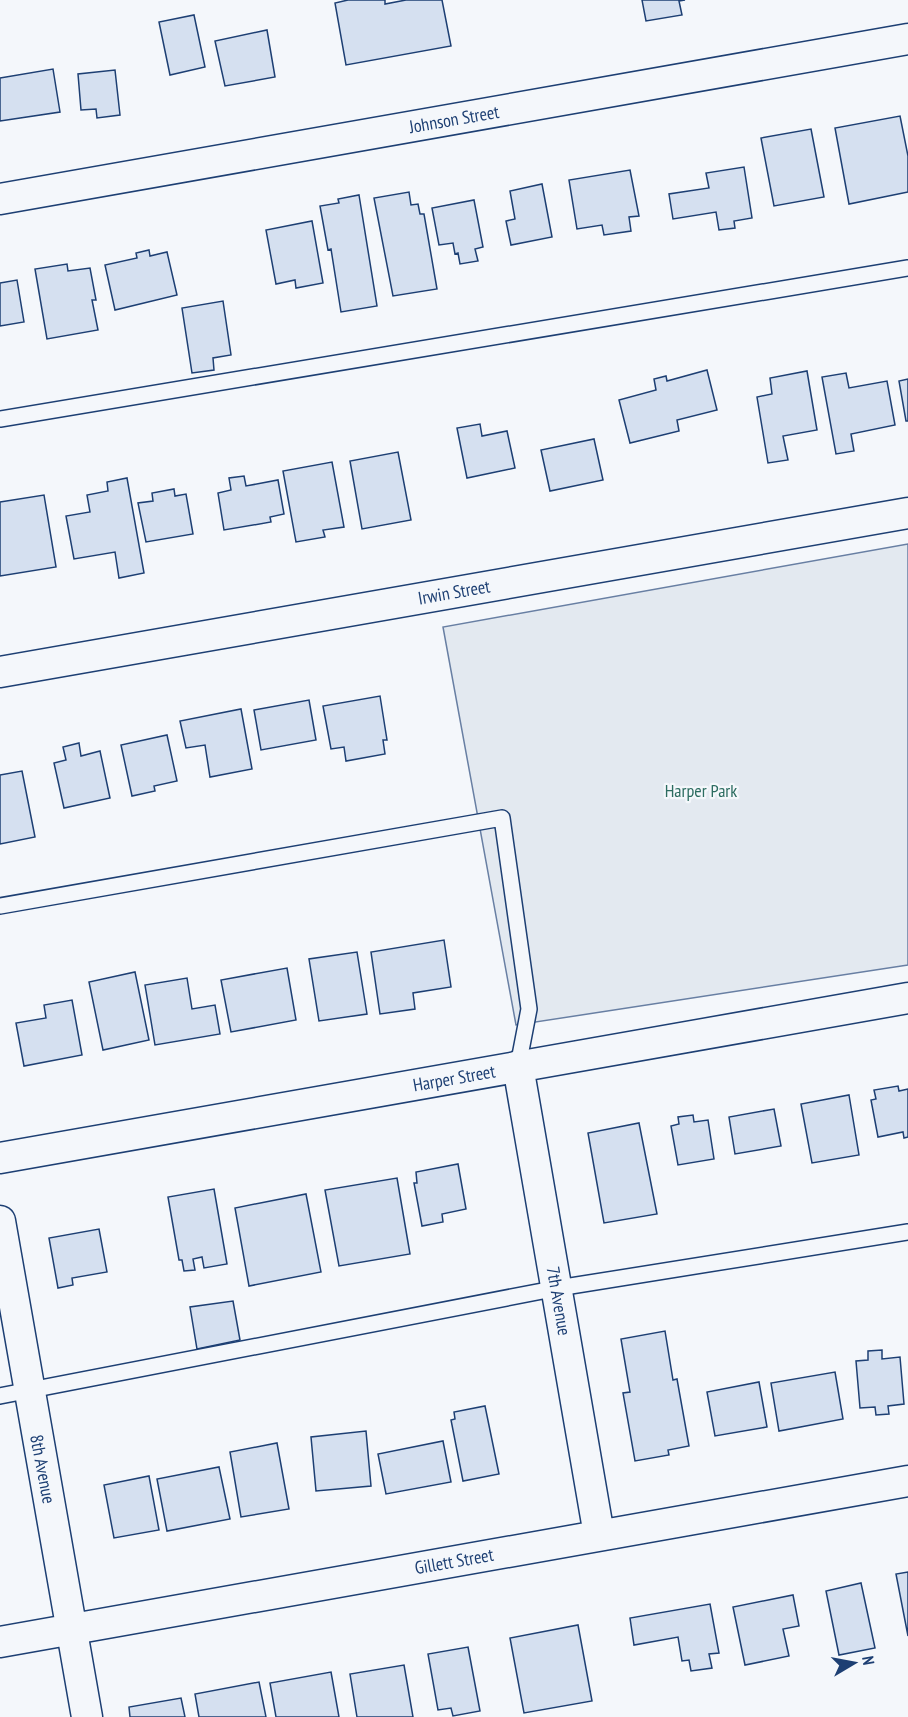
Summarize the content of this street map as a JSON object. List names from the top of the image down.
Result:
{
  "streets": {
    "street": [
      "Johnson Street",
      "Irwin Street",
      "Harper Street",
      "7th Avenue",
      "8th Avenue",
      "Gillett Street"
    ]
  },
  "crossings": [
    ["Harper Street", "7th Avenue"],
    ["7th Avenue", "Gillett Street"],
    ["8th Avenue", "Gillett Street"]
  ],
  "parks": ["Harper Park"],
  "north": "right"
}
